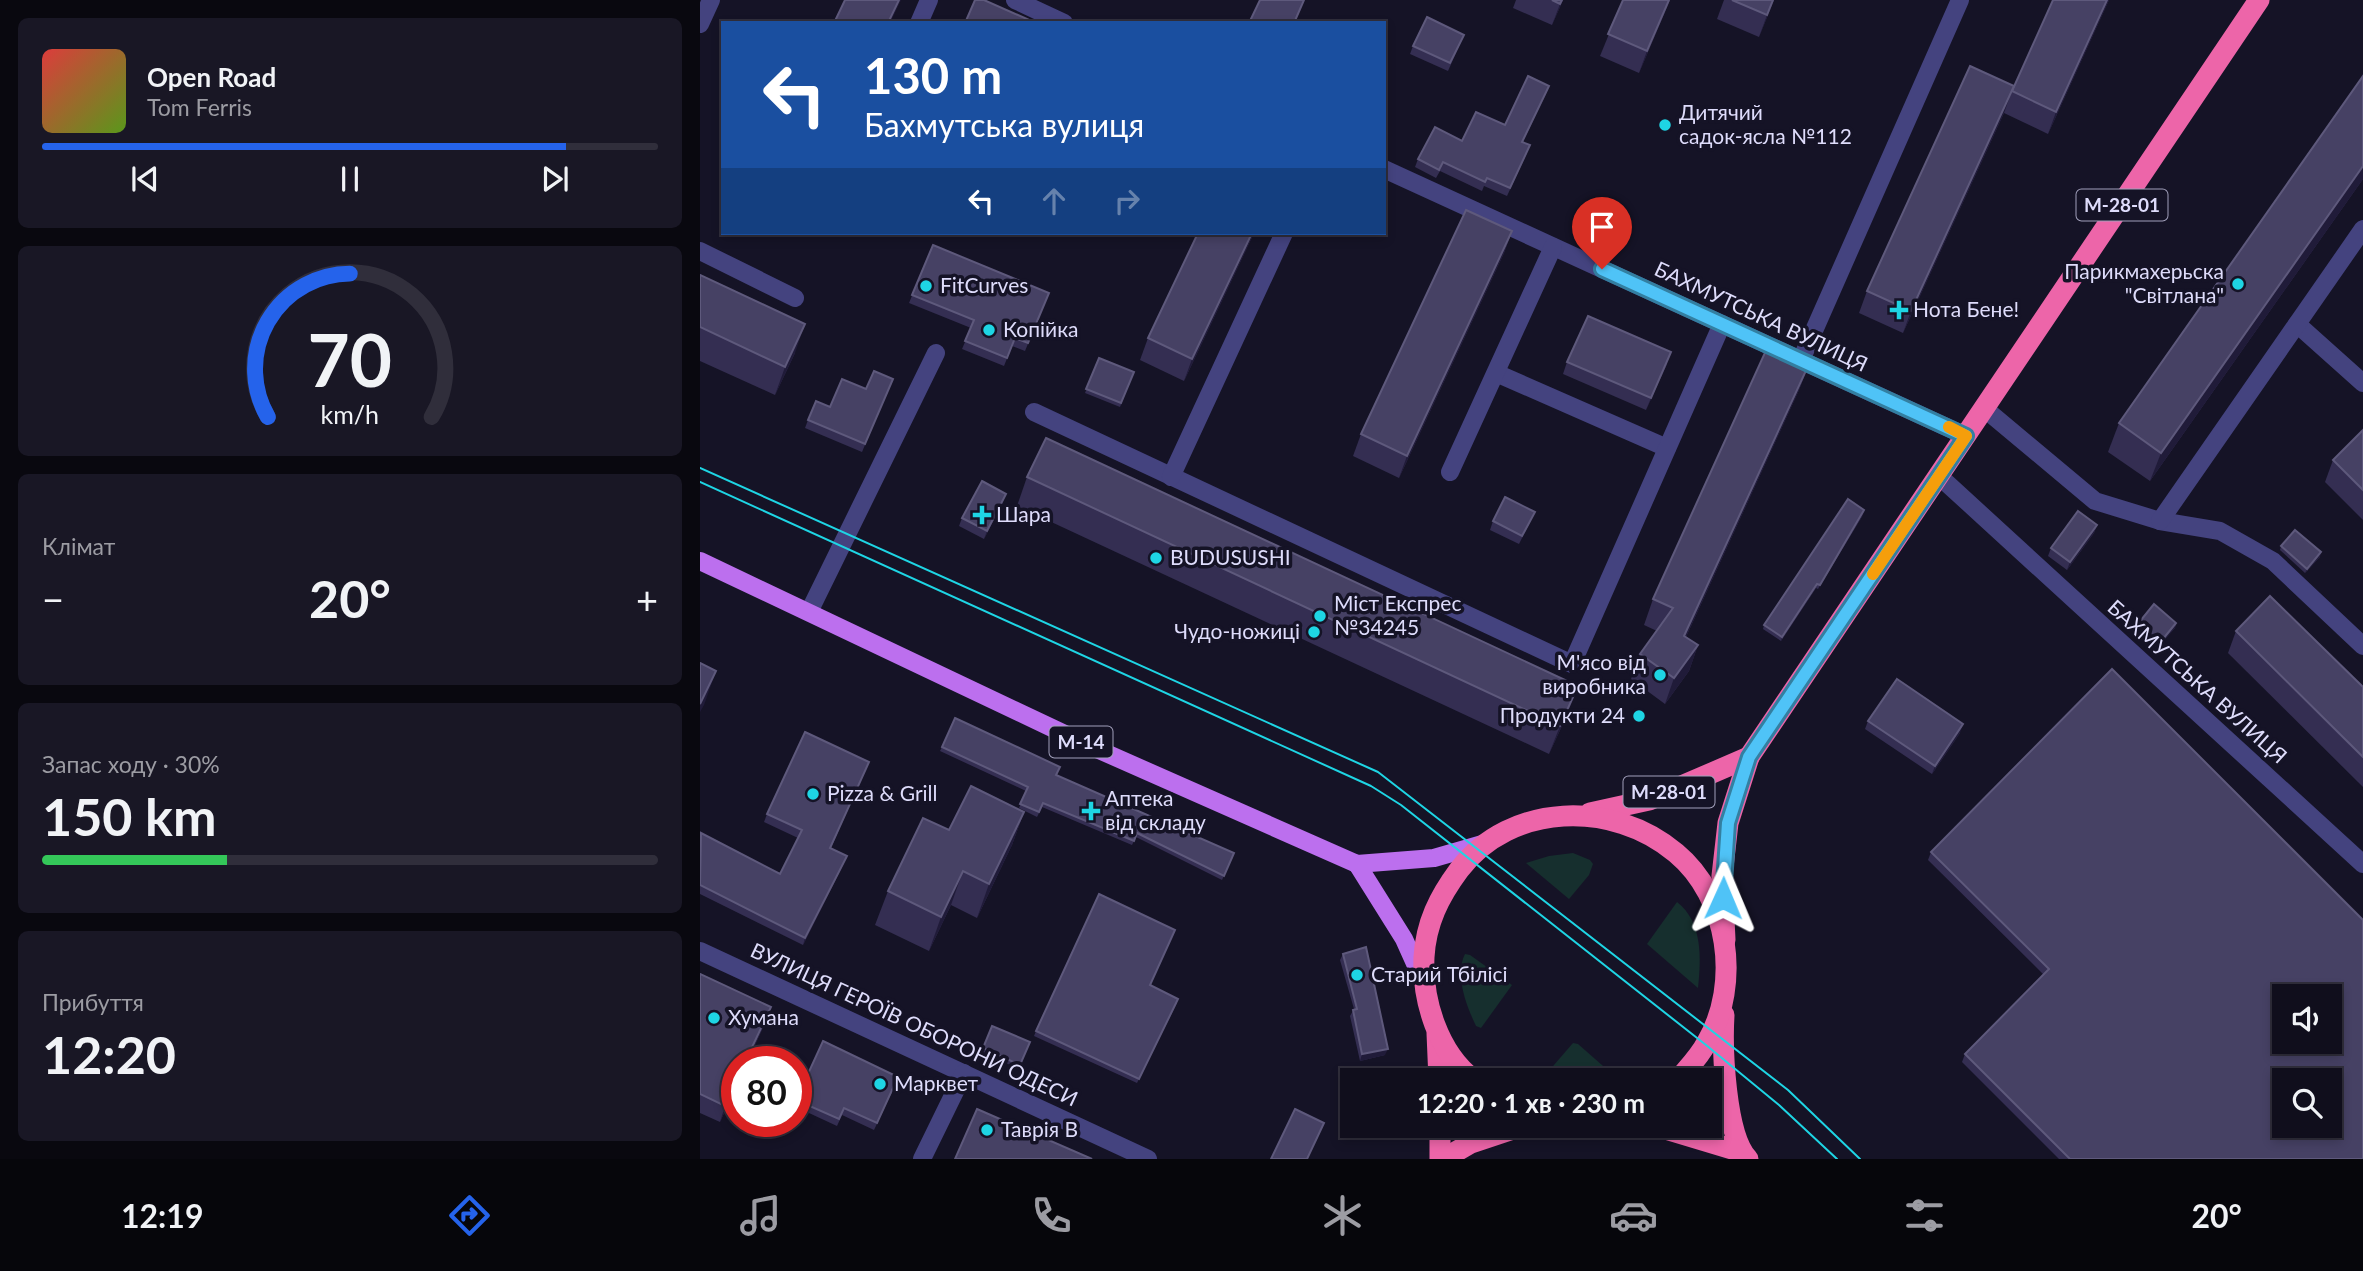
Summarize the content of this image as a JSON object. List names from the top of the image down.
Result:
{
  "streets": {
    "highway": ["М-28-01", "М-14"],
    "street": ["БАХМУТСЬКА ВУЛИЦЯ", "ВУЛИЦЯ ГЕРОЇВ ОБОРОНИ ОДЕСИ"]
  },
  "crossings": [
    ["М-28-01", "БАХМУТСЬКА ВУЛИЦЯ"],
    ["М-28-01", "М-14"]
  ],
  "places": {
    "other": [
      "Дитячий садок-ясла №112",
      "Парикмахерьска \"Світлана\"",
      "FitCurves",
      "Копійка",
      "BUDUSUSHI",
      "Міст Експрес №34245",
      "Чудо-ножиці",
      "М'ясо від виробника",
      "Продукти 24",
      "Pizza & Grill",
      "Старий Тбілісі",
      "Хумана",
      "Марквет",
      "Таврія В"
    ],
    "health": ["Нота Бене!", "Шара", "Аптека від складу"]
  },
  "page": {
    "turn": ["130 m", "Бахмутська вулиця"],
    "song": ["Open Road", "Tom Ferris"],
    "tile": [
      "Клімат",
      ["Запас ходу · 30%", "150 km"],
      ["Прибуття", "12:20"]
    ],
    "heat": ["−", "20°", "+"],
    "limit": "80",
    "trip": "12:20 · 1 хв · 230 m",
    "tabs": ["12:19", "20°"],
    "gauge": ["70", "km/h"]
  }
}
